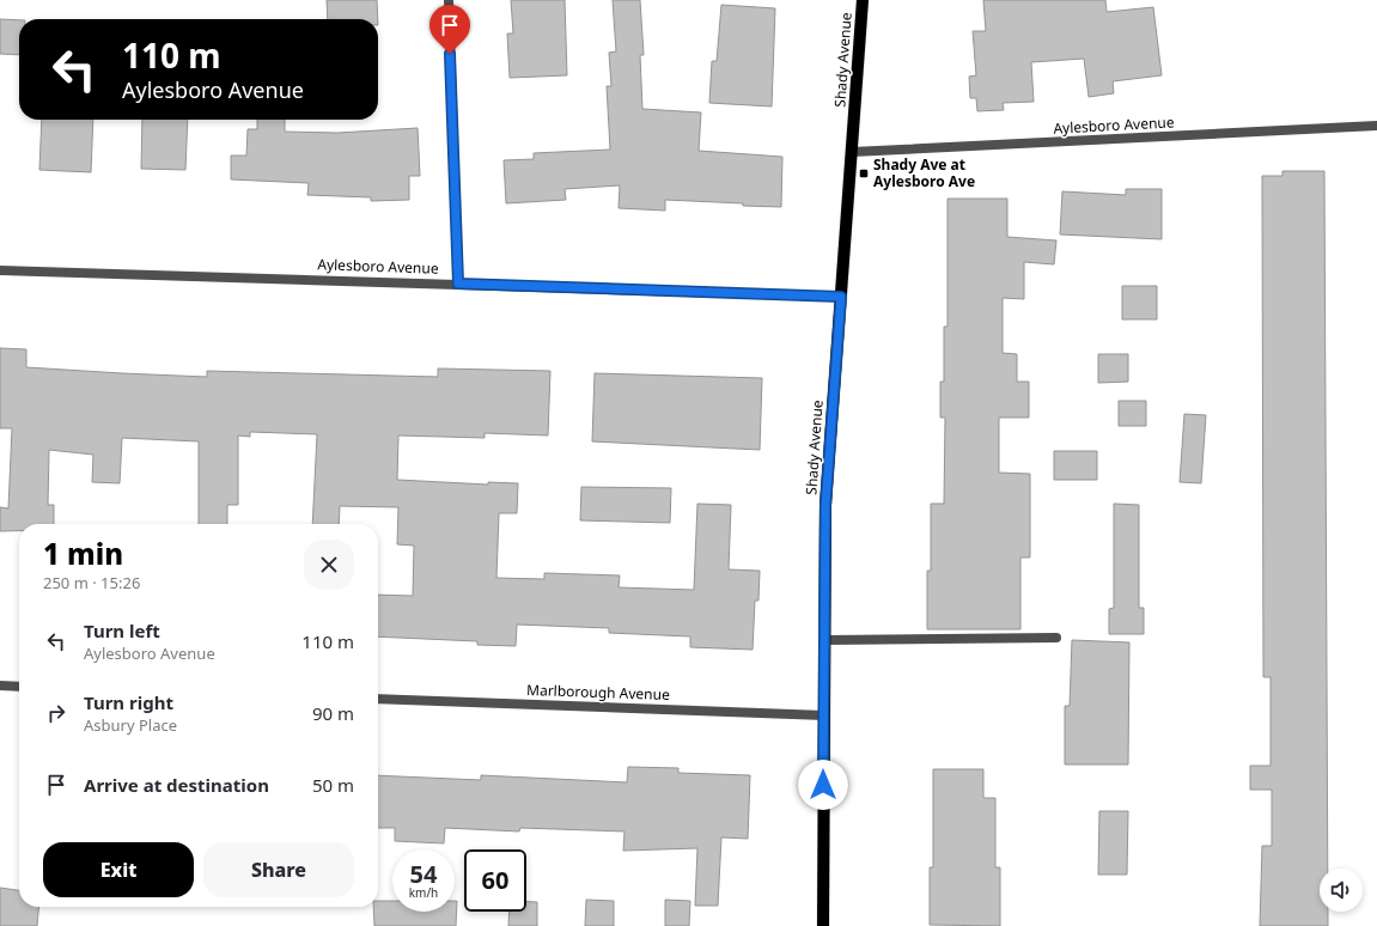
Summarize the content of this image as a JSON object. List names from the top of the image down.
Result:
{
  "streets": {
    "main road": ["Shady Avenue"],
    "street": ["Aylesboro Avenue", "Marlborough Avenue"]
  },
  "crossings": [
    ["Shady Avenue", "Aylesboro Avenue"],
    ["Shady Avenue", "Marlborough Avenue"]
  ],
  "places": {
    "transit": ["Shady Ave at Aylesboro Ave"]
  },
  "page": {
    "turn": ["110 m", "Aylesboro Avenue"],
    "heading": ["1 min", "250 m · 15:26"],
    "list": [
      {
        "name": "Turn left",
        "note": "Aylesboro Avenue",
        "value": "110 m"
      },
      {
        "name": "Turn right",
        "note": "Asbury Place",
        "value": "90 m"
      },
      {
        "name": "Arrive at destination",
        "value": "50 m"
      }
    ],
    "buttons": ["Exit", "Share"],
    "speed": "54 km/h",
    "limit": "60"
  }
}
